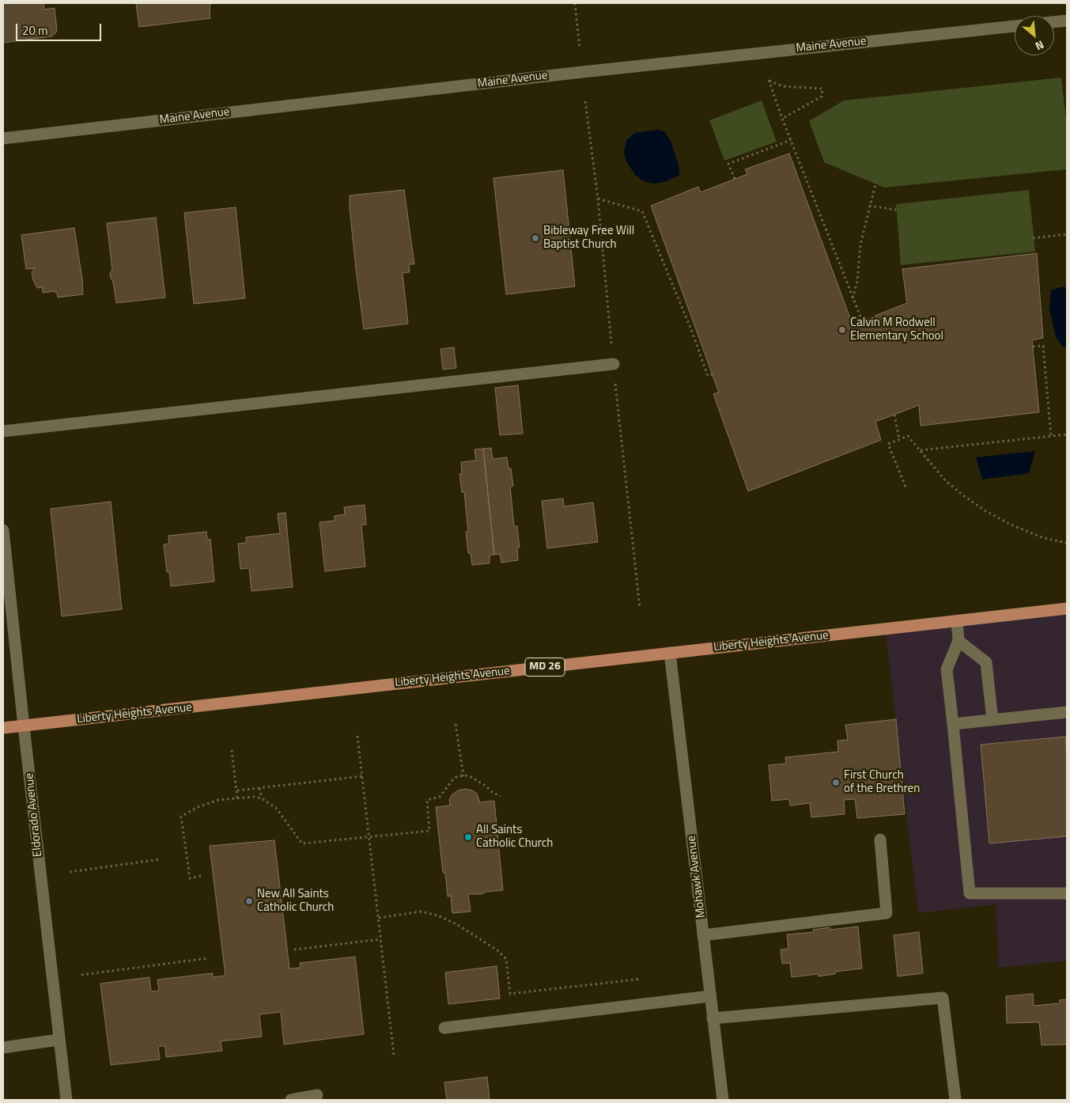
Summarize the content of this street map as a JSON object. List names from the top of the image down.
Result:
{
  "streets": {
    "main road": ["Liberty Heights Avenue", "MD 26"],
    "street": ["Maine Avenue", "Eldorado Avenue", "Mohawk Avenue"]
  },
  "crossings": [
    ["Liberty Heights Avenue", "Eldorado Avenue"],
    ["Liberty Heights Avenue", "Mohawk Avenue"]
  ],
  "places": [
    "Bibleway Free Will Baptist Church",
    "Calvin M Rodwell Elementary School",
    "First Church of the Brethren",
    "All Saints Catholic Church",
    "New All Saints Catholic Church"
  ],
  "scale_bar": "20 m",
  "north": "bottom right"
}
